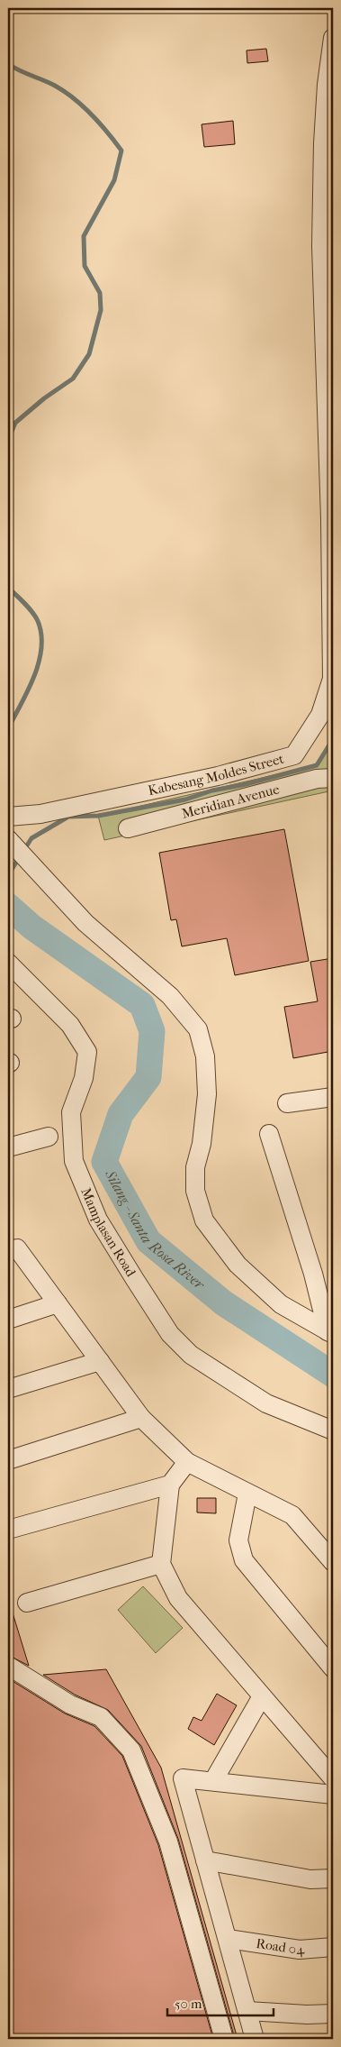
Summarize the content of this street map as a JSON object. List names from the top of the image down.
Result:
{
  "streets": {
    "street": [
      "Kabesang Moldes Street",
      "Meridian Avenue",
      "Mamplasan Road",
      "Road 04"
    ]
  },
  "water": ["Silang - Santa Rosa River"],
  "scale_bar": "50 m"
}
